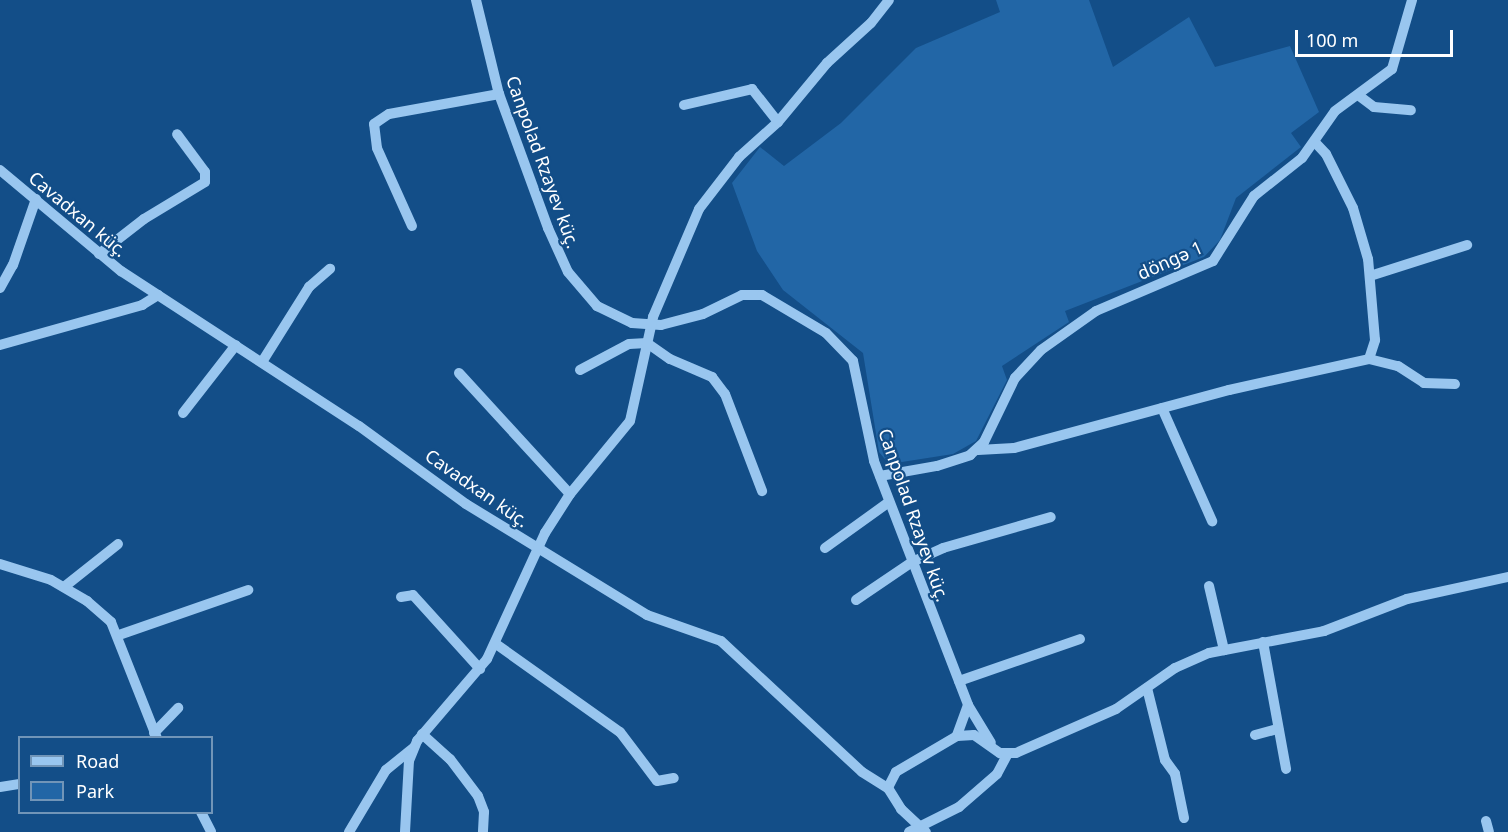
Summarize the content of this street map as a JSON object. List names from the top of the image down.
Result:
{
  "streets": {
    "street": ["Canpolad Rzayev küç.", "Cavadxan küç.", "döngə 1"]
  },
  "legend": ["Road", "Park"],
  "scale_bar": "100 m"
}
